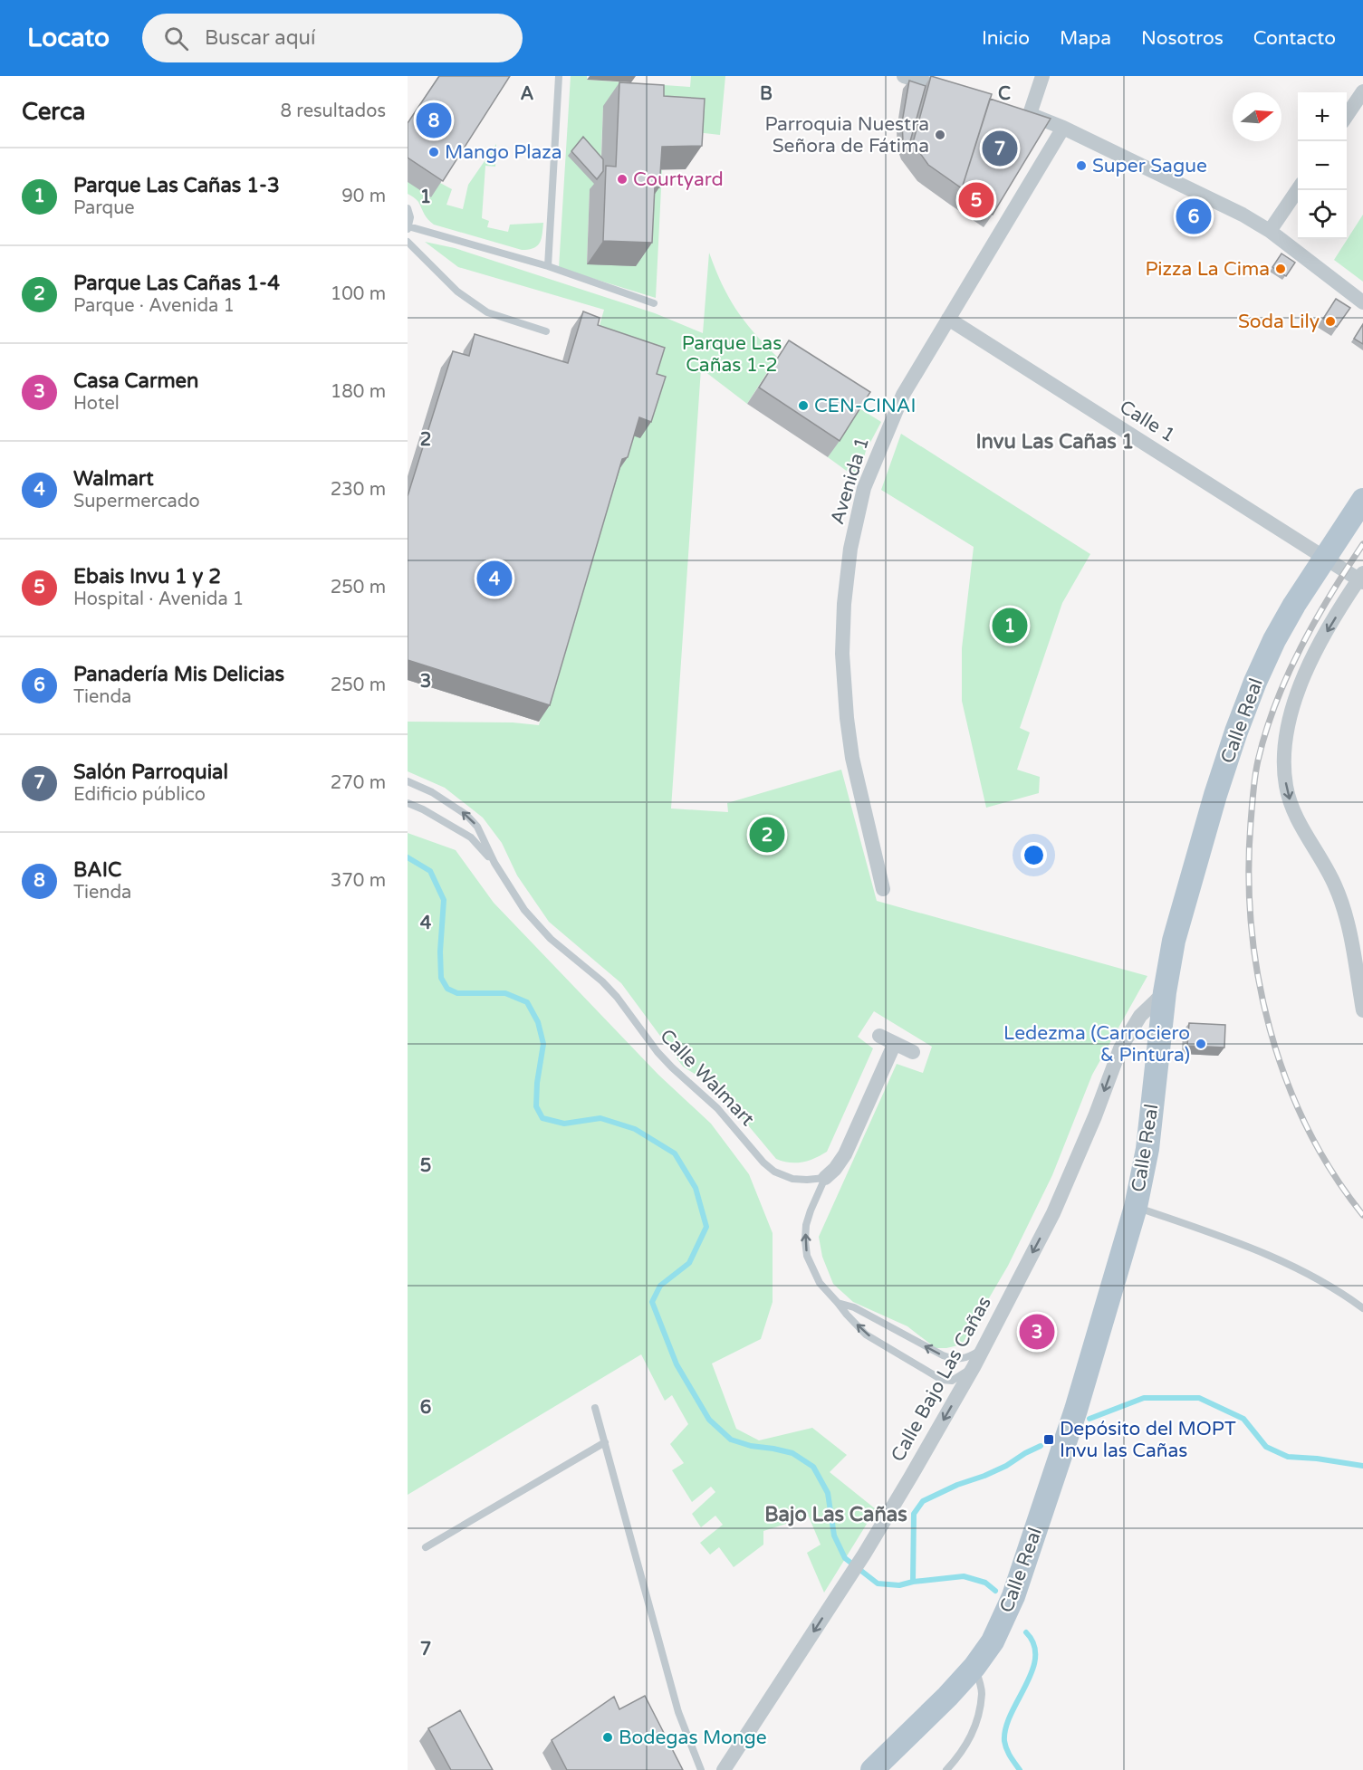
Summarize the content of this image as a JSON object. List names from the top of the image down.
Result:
{
  "streets": {
    "main road": ["Calle Real"],
    "street": ["Calle 1", "Avenida 1", "Calle Bajo Las Cañas"],
    "lane": ["Calle Walmart"]
  },
  "crossings": [
    ["Calle 1", "Avenida 1"],
    ["Calle 1", "Calle Real"],
    ["Calle Real", "Calle Bajo Las Cañas"]
  ],
  "one_way": ["Calle Bajo Las Cañas"],
  "districts": ["Invu Las Cañas 1", "Bajo Las Cañas"],
  "parks": ["Parque Las Cañas 1-2"],
  "places": {
    "other": [
      "Parroquia Nuestra Señora de Fátima",
      "Mango Plaza",
      "Super Sague",
      "Courtyard",
      "Pizza La Cima",
      "Soda Lily",
      "CEN-CINAI",
      "Ledezma (Carrociero & Pintura)",
      "Bodegas Monge"
    ],
    "transit": ["Depósito del MOPT Invu las Cañas"]
  },
  "north": "right",
  "page": {
    "header": "Locato",
    "search": "Buscar aquí",
    "nav": [
      "Inicio",
      "Mapa",
      "Nosotros",
      "Contacto"
    ],
    "heading": ["Cerca", "8 resultados"],
    "map_buttons": ["+", "−"],
    "pins": [
      "8",
      "7",
      "5",
      "6",
      "4",
      "1",
      "2",
      "3"
    ],
    "list": [
      {
        "mark": "1",
        "name": "Parque Las Cañas 1-3",
        "note": "Parque",
        "value": "90 m"
      },
      {
        "mark": "2",
        "name": "Parque Las Cañas 1-4",
        "note": "Parque · Avenida 1",
        "value": "100 m"
      },
      {
        "mark": "3",
        "name": "Casa Carmen",
        "note": "Hotel",
        "value": "180 m"
      },
      {
        "mark": "4",
        "name": "Walmart",
        "note": "Supermercado",
        "value": "230 m"
      },
      {
        "mark": "5",
        "name": "Ebais Invu 1 y 2",
        "note": "Hospital · Avenida 1",
        "value": "250 m"
      },
      {
        "mark": "6",
        "name": "Panadería Mis Delicias",
        "note": "Tienda",
        "value": "250 m"
      },
      {
        "mark": "7",
        "name": "Salón Parroquial",
        "note": "Edificio público",
        "value": "270 m"
      },
      {
        "mark": "8",
        "name": "BAIC",
        "note": "Tienda",
        "value": "370 m"
      }
    ]
  },
  "grid": {
    "columns": ["A", "B", "C"],
    "rows": [
      "1",
      "2",
      "3",
      "4",
      "5",
      "6",
      "7"
    ]
  }
}
